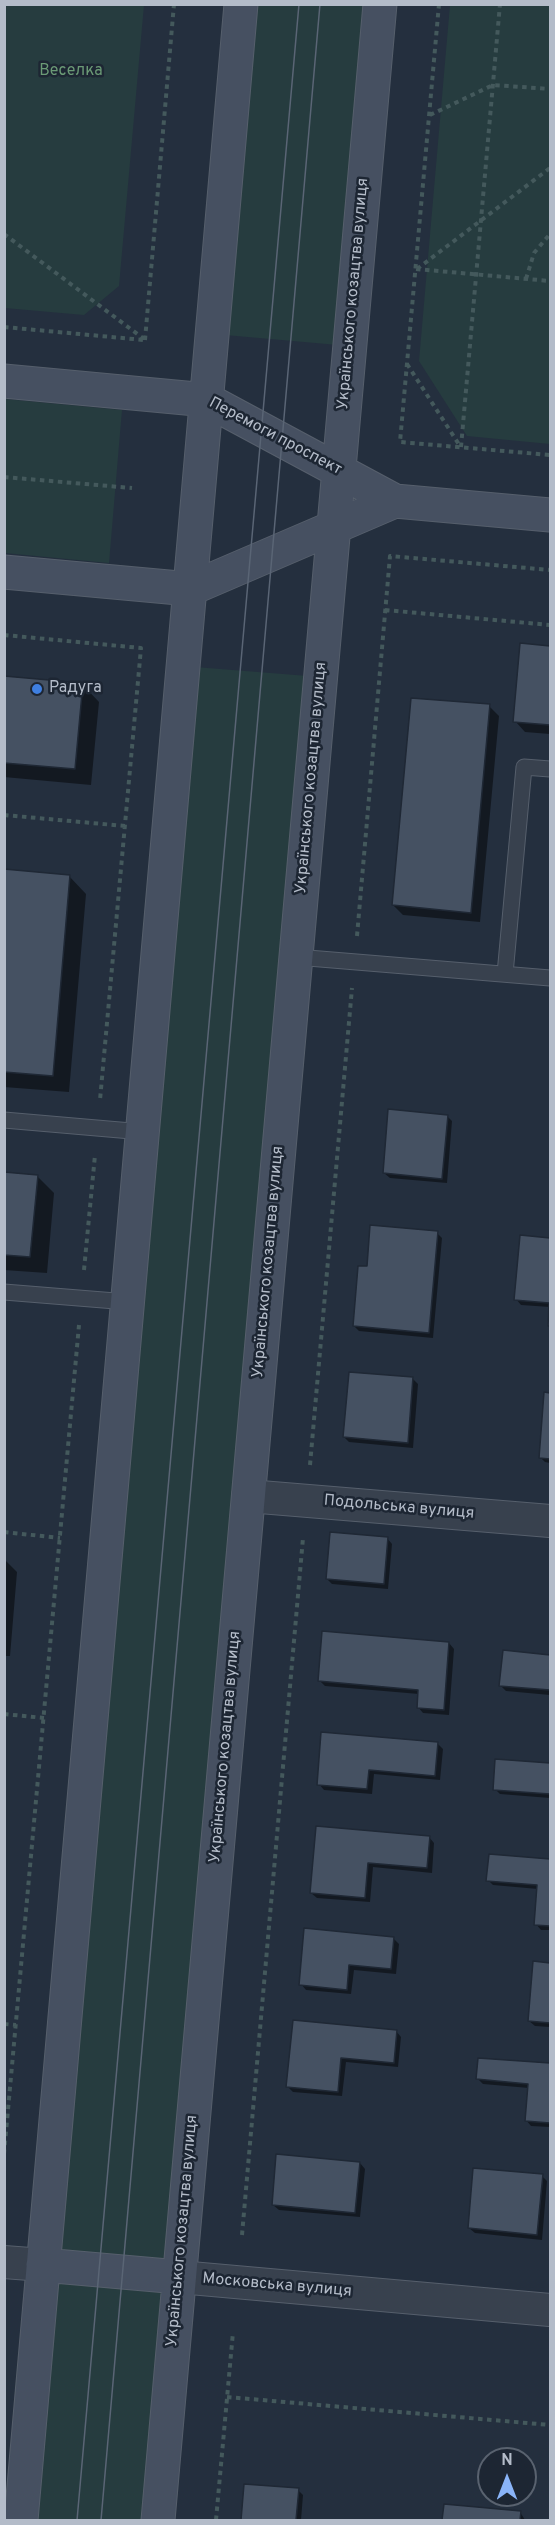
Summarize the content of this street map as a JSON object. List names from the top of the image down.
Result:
{
  "streets": {
    "street": [
      "Українського козацтва вулиця",
      "Перемоги проспект",
      "Подольська вулиця",
      "Московська вулиця"
    ]
  },
  "crossings": [
    ["Українського козацтва вулиця", "Перемоги проспект"],
    ["Українського козацтва вулиця", "Подольська вулиця"],
    ["Українського козацтва вулиця", "Московська вулиця"]
  ],
  "parks": ["Веселка"],
  "places": ["Радуга"],
  "north": "top"
}
